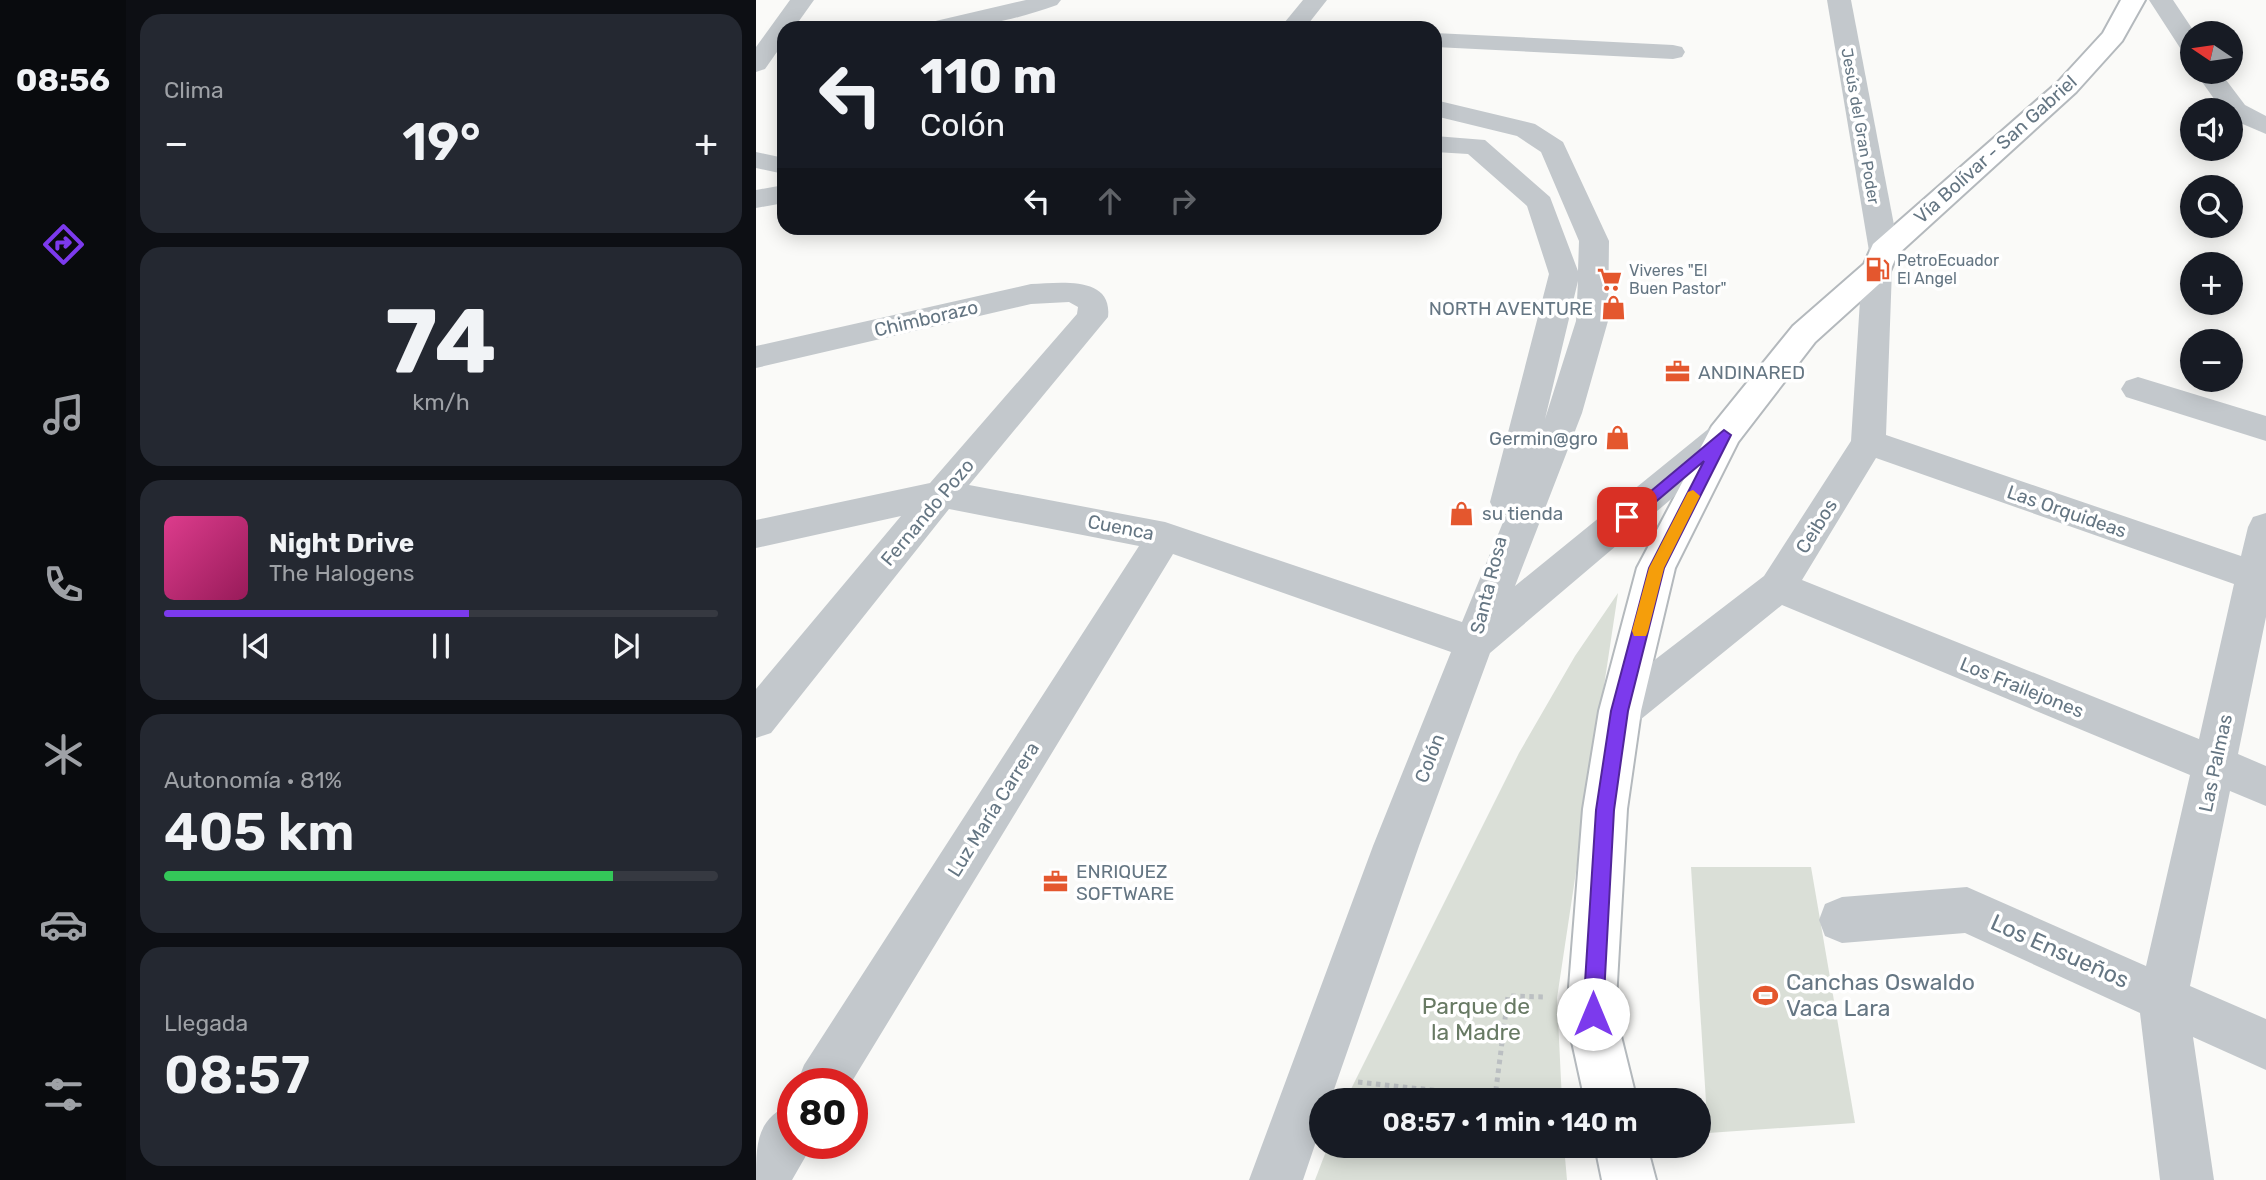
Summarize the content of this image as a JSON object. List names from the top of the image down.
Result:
{
  "streets": {
    "highway": ["Vía Bolívar - San Gabriel"],
    "street": [
      "Jesús del Gran Poder",
      "Chimborazo",
      "Las Orquideas",
      "Fernando Pozo",
      "Ceibos",
      "Cuenca",
      "Santa Rosa",
      "Los Frailejones",
      "Colón",
      "Las Palmas",
      "Luz María Carrera",
      "Los Ensueños"
    ]
  },
  "crossings": [
    ["Jesús del Gran Poder", "Vía Bolívar - San Gabriel"],
    ["Jesús del Gran Poder", "Ceibos"],
    ["Vía Bolívar - San Gabriel", "Ceibos"],
    ["Vía Bolívar - San Gabriel", "Colón"],
    ["Chimborazo", "Fernando Pozo"],
    ["Las Orquideas", "Ceibos"],
    ["Las Orquideas", "Las Palmas"],
    ["Fernando Pozo", "Cuenca"],
    ["Ceibos", "Los Frailejones"],
    ["Cuenca", "Santa Rosa"],
    ["Cuenca", "Colón"],
    ["Cuenca", "Luz María Carrera"],
    ["Santa Rosa", "Colón"],
    ["Los Frailejones", "Las Palmas"],
    ["Las Palmas", "Los Ensueños"]
  ],
  "parks": ["Parque de la Madre"],
  "places": {
    "fuel station": ["PetroEcuador El Angel"],
    "supermarket": ["Viveres \"El Buen Pastor\""],
    "shop": ["NORTH AVENTURE", "Germin@gro", "su tienda"],
    "office": ["ANDINARED", "ENRIQUEZ SOFTWARE"],
    "sports": ["Canchas Oswaldo Vaca Lara"]
  },
  "north": "left",
  "page": {
    "tabs": "08:56",
    "tile": [
      "Clima",
      ["74", "km/h"],
      ["Autonomía · 81%", "405 km"],
      ["Llegada", "08:57"]
    ],
    "map_buttons": ["+", "−"],
    "turn": ["110 m", "Colón"],
    "heat": ["−", "19°", "+"],
    "song": ["Night Drive", "The Halogens"],
    "limit": "80",
    "trip": "08:57 · 1 min · 140 m"
  }
}
